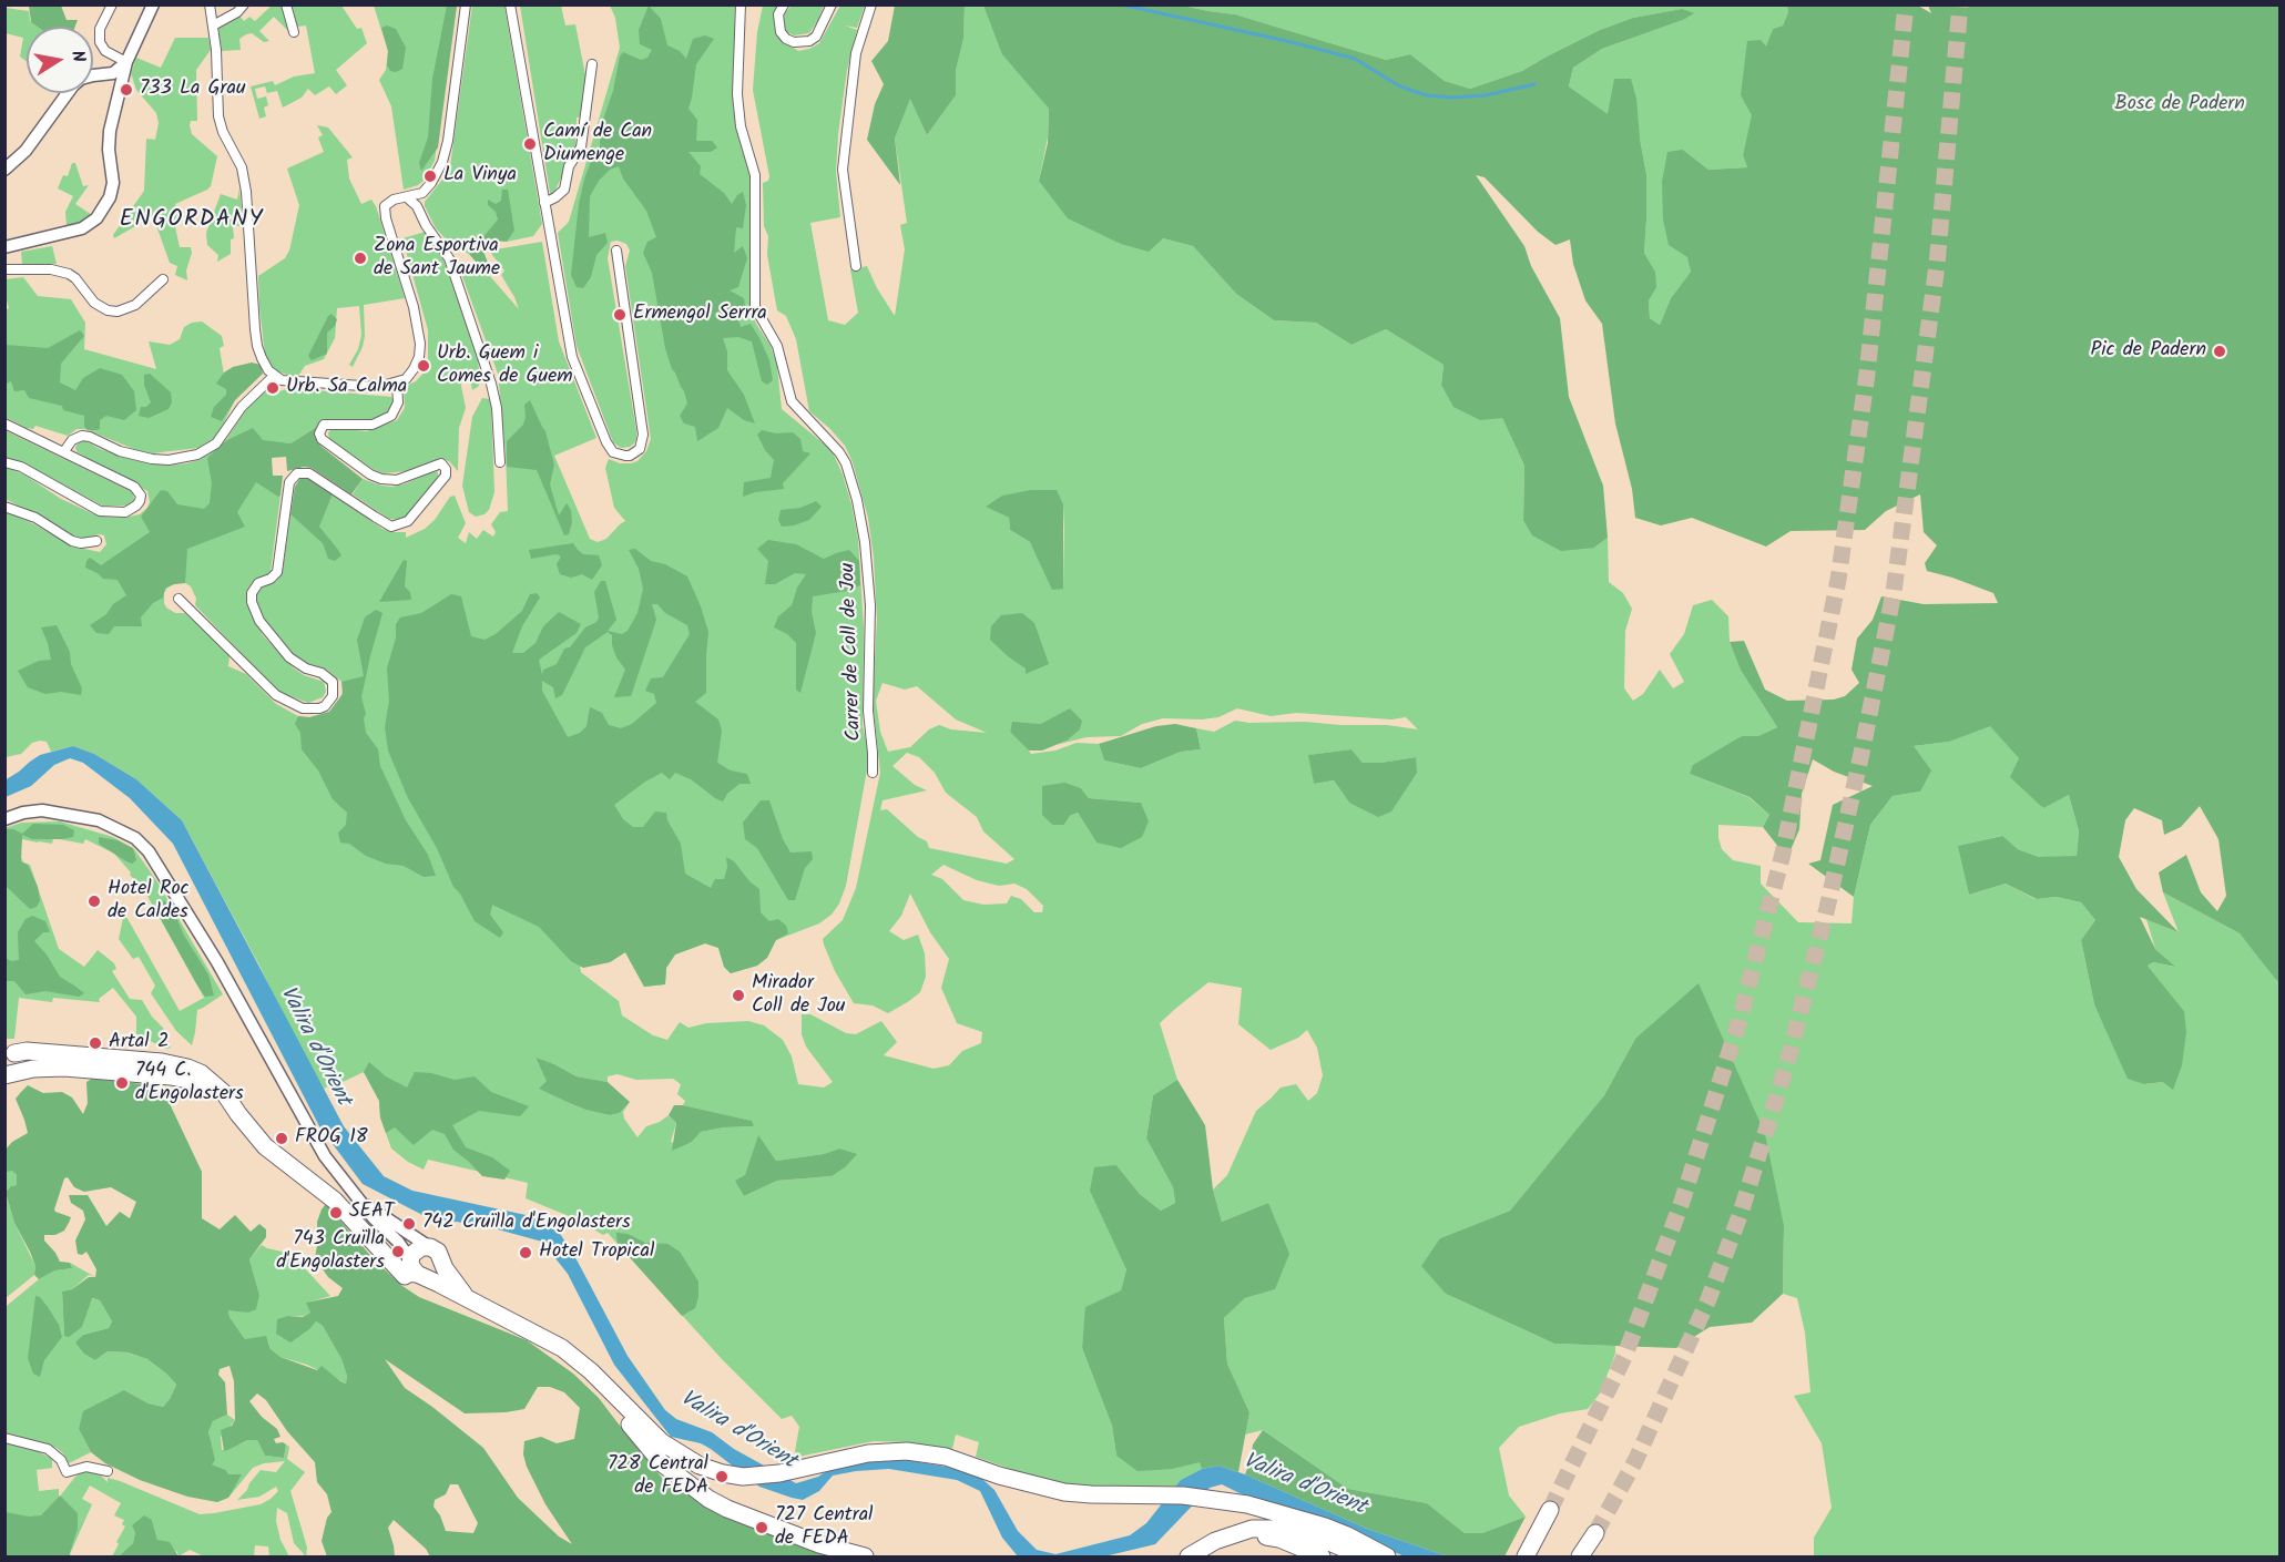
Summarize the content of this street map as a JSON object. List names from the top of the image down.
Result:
{
  "streets": {
    "street": ["Carrer de Coll de Jou"]
  },
  "districts": ["ENGORDANY"],
  "water": ["Valira d'Orient"],
  "parks": ["Bosc de Padern"],
  "places": [
    "733 La Grau",
    "Camí de Can Diumenge",
    "La Vinya",
    "Zona Esportiva de Sant Jaume",
    "Ermengol Serrra",
    "Pic de Padern",
    "Urb. Guem i Comes de Guem",
    "Urb. Sa Calma",
    "Hotel Roc de Caldes",
    "Mirador Coll de Jou",
    "Artal 2",
    "744 C. d'Engolasters",
    "FROG 18",
    "SEAT",
    "742 Cruïlla d'Engolasters",
    "743 Cruïlla d'Engolasters",
    "Hotel Tropical",
    "728 Central de FEDA",
    "727 Central de FEDA"
  ],
  "north": "right"
}
